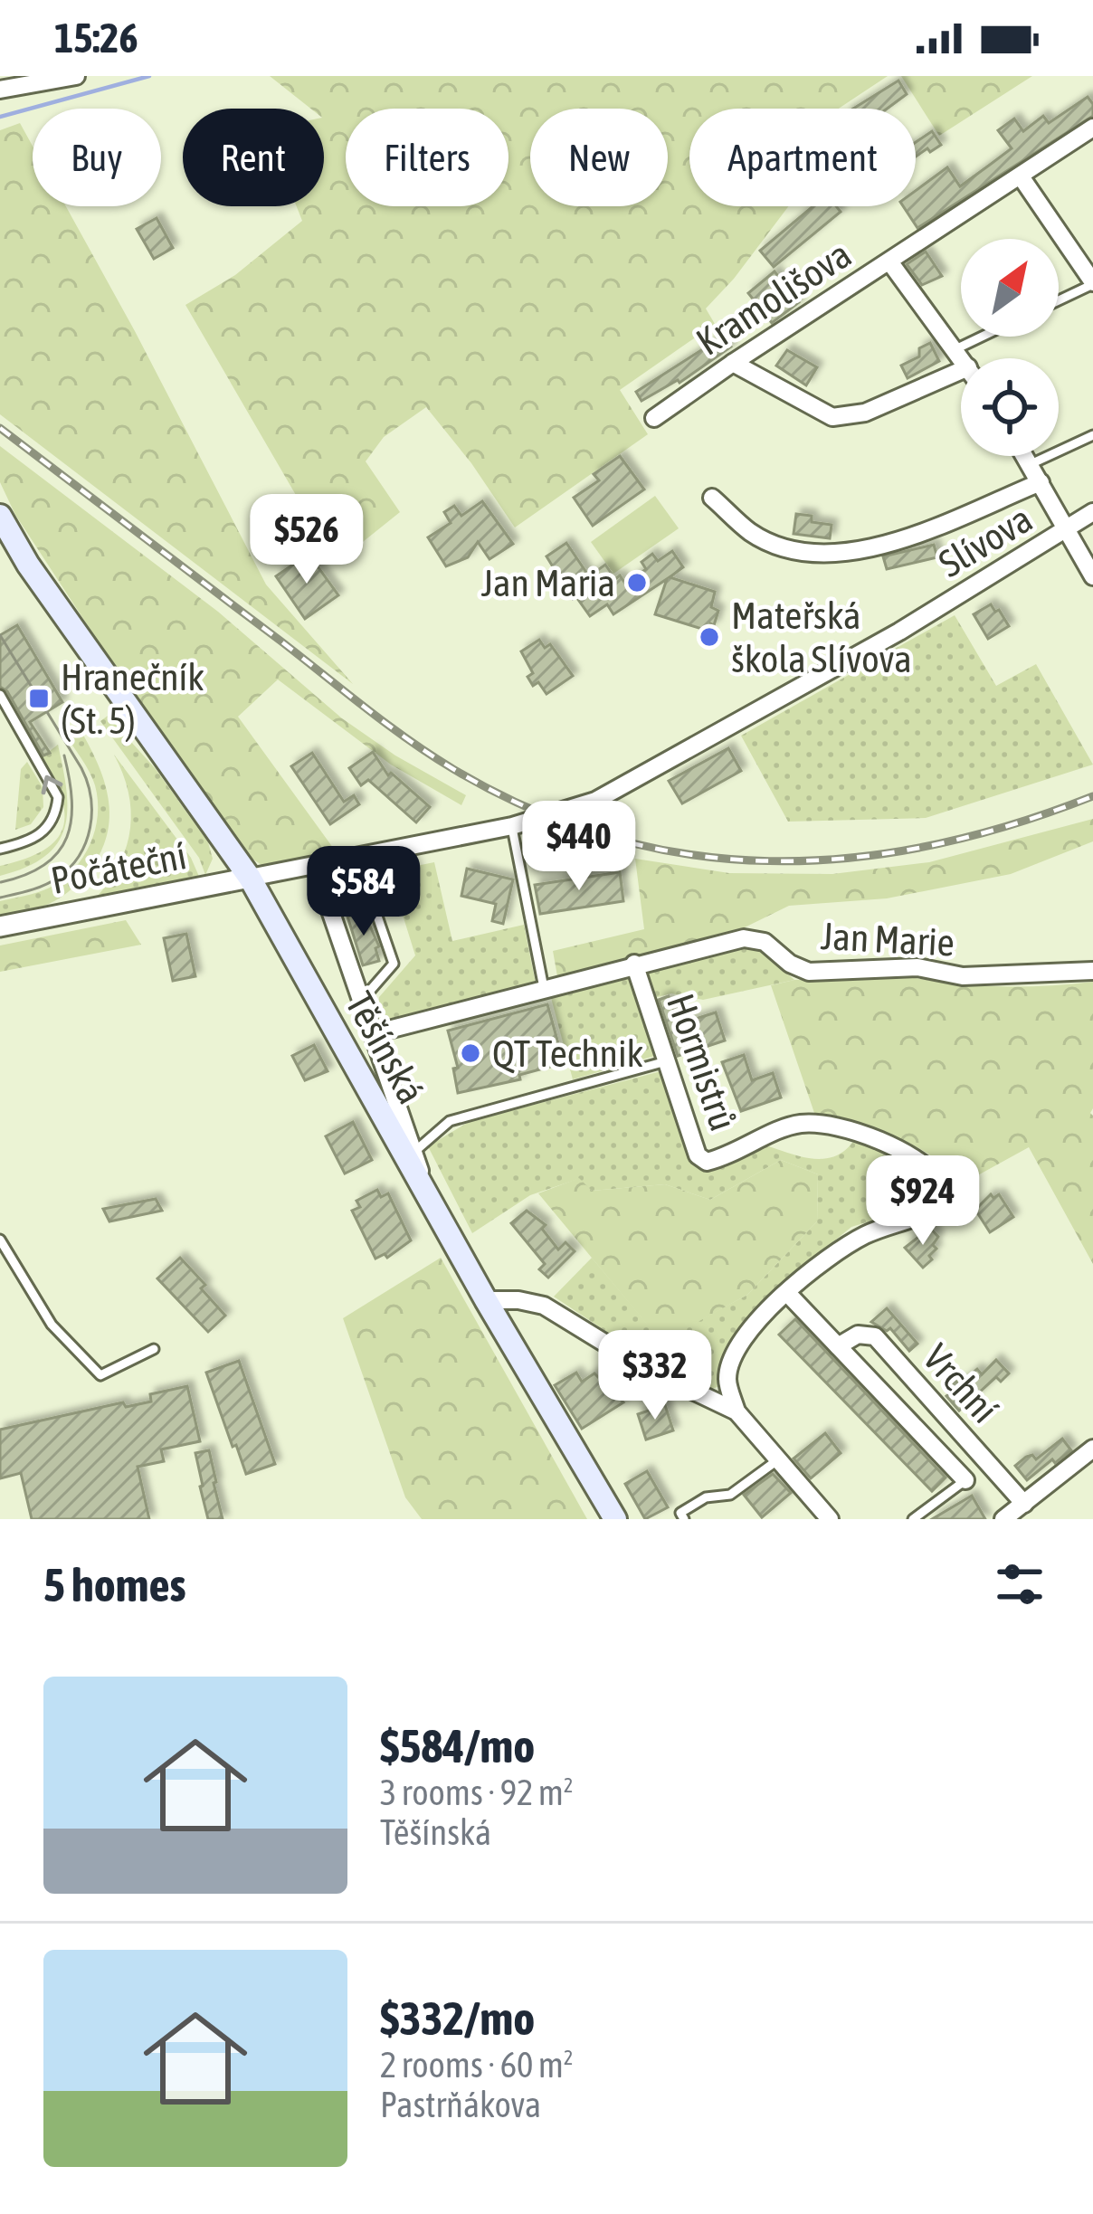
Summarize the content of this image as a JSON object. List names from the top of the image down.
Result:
{
  "streets": {
    "main road": ["Těšínská"],
    "street": [
      "Kramolišova",
      "Slívova",
      "Počáteční",
      "Jan Marie",
      "Hormistrů",
      "Vrchní"
    ]
  },
  "crossings": [
    ["Slívova", "Počáteční"],
    ["Slívova", "Těšínská"],
    ["Počáteční", "Těšínská"],
    ["Jan Marie", "Hormistrů"]
  ],
  "places": {
    "other": ["Jan Maria", "Mateřská škola Slívova", "QT Technik"],
    "transit": ["Hranečník (St. 5)"]
  },
  "north": "top right",
  "page": {
    "status": "15:26",
    "chip": [
      "Buy",
      "Rent",
      "Filters",
      "New",
      "Apartment"
    ],
    "price": [
      "$526",
      "$440",
      "$584",
      "$924",
      "$332"
    ],
    "heading": "5 homes",
    "list": [
      {
        "name": "$584/mo",
        "note": "3 rooms · 92 m² · Těšínská"
      },
      {
        "name": "$332/mo",
        "note": "2 rooms · 60 m² · Pastrňákova"
      }
    ]
  }
}
